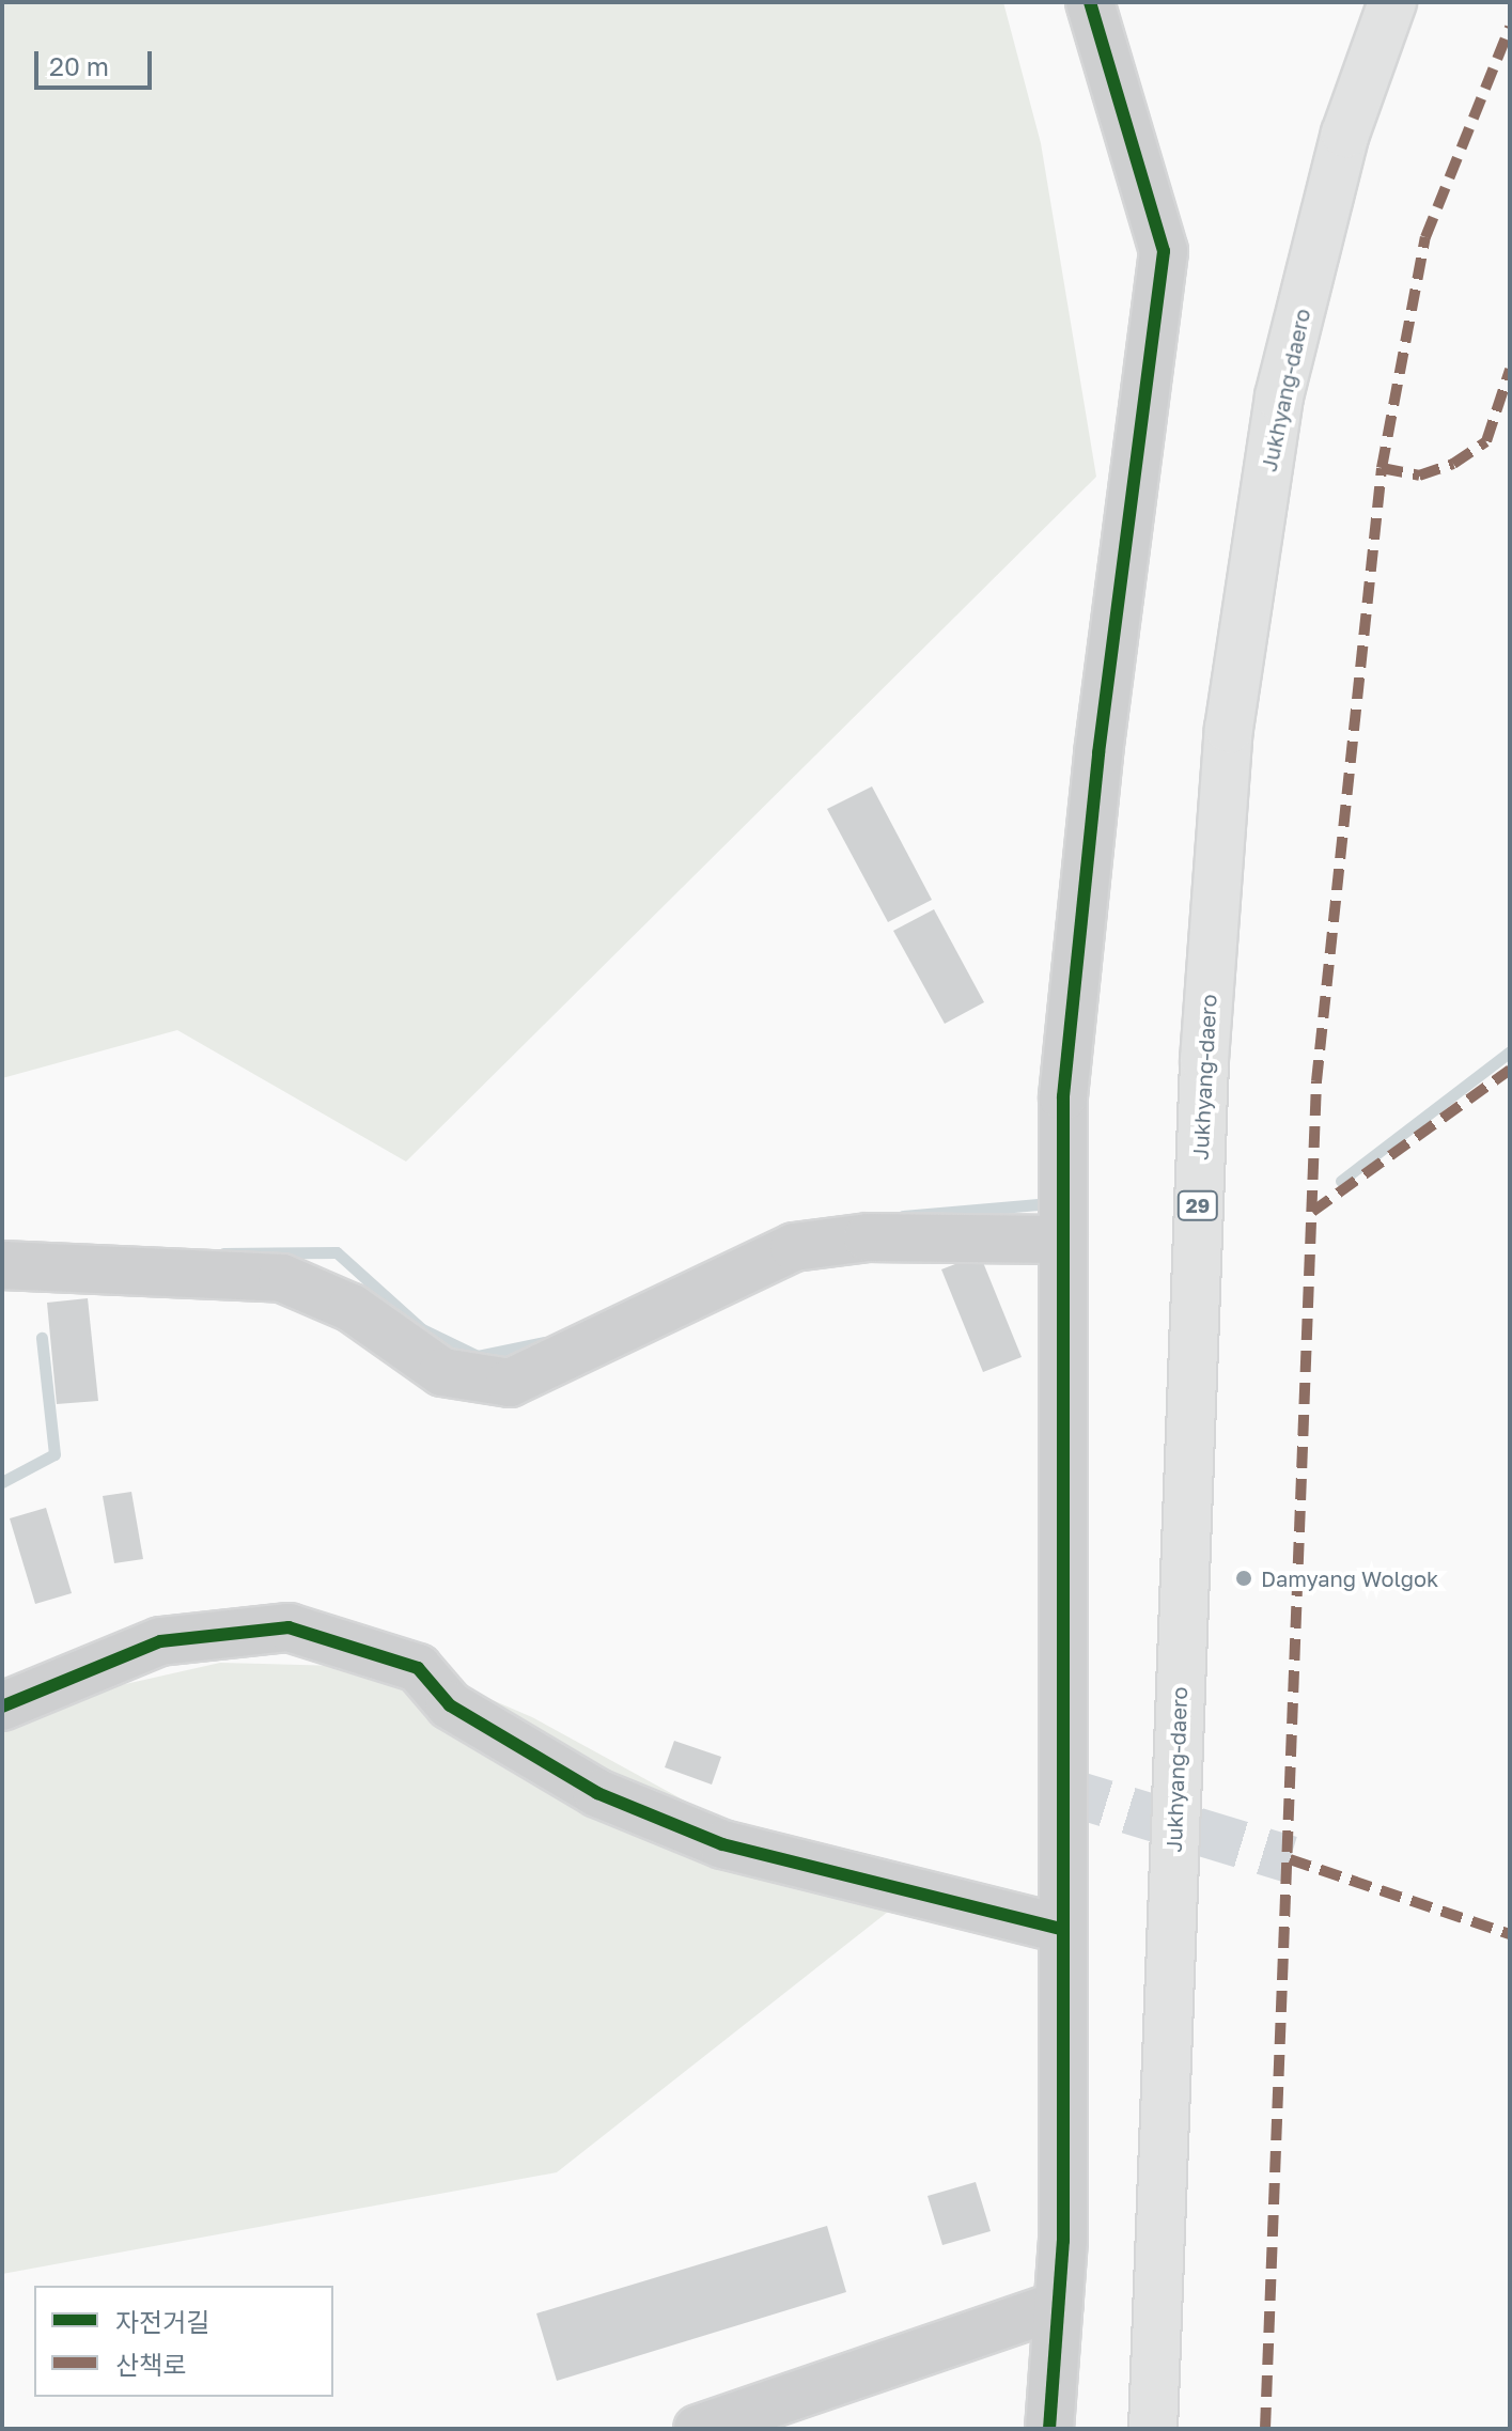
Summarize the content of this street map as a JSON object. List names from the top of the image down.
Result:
{
  "streets": {
    "main road": ["Jukhyang-daero", "29"]
  },
  "places": ["Damyang Wolgok"],
  "legend": ["자전거길", "산책로"],
  "scale_bar": "20 m"
}
